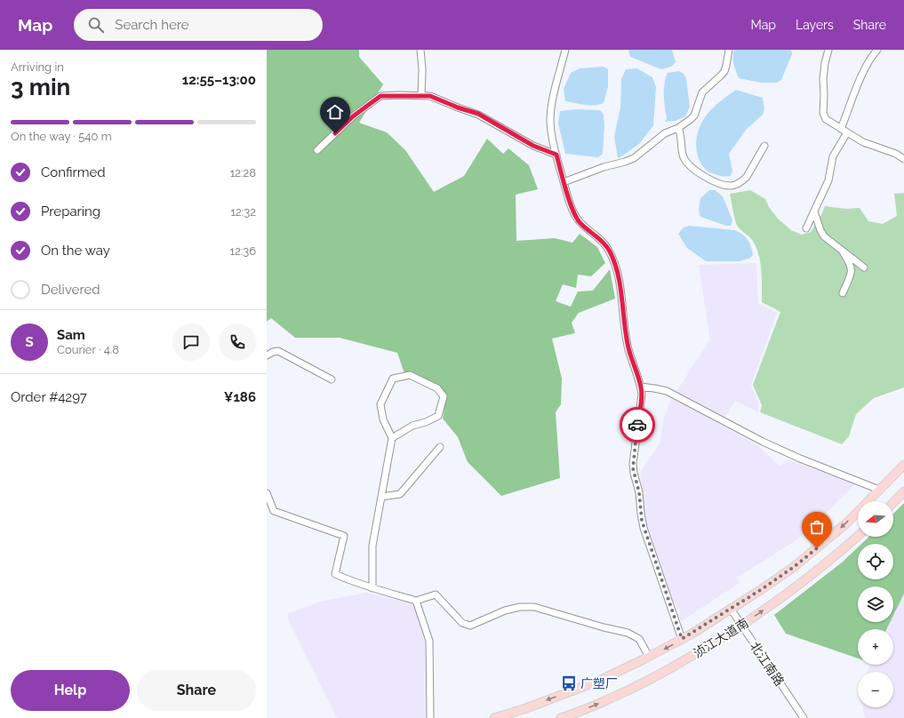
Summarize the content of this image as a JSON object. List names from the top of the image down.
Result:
{
  "streets": {
    "main road": ["浈江大道南"],
    "street": ["北江南路"]
  },
  "crossings": [
    ["浈江大道南", "北江南路"]
  ],
  "places": {
    "bus stop": ["广塑厂"]
  },
  "north": "left",
  "page": {
    "header": "Map",
    "search": "Search here",
    "nav": ["Map", "Layers", "Share"],
    "heading": ["3 min", "Arriving in", "12:55–13:00"],
    "panel": [
      "Sam",
      "Courier · 4.8",
      "Order #4297",
      "¥186"
    ],
    "bar": "On the way · 540 m",
    "list": [
      ["Confirmed", "12:28"],
      ["Preparing", "12:32"],
      ["On the way", "12:36"],
      "Delivered"
    ],
    "round": "S",
    "map_buttons": ["+", "−"],
    "buttons": ["Help", "Share"]
  }
}
